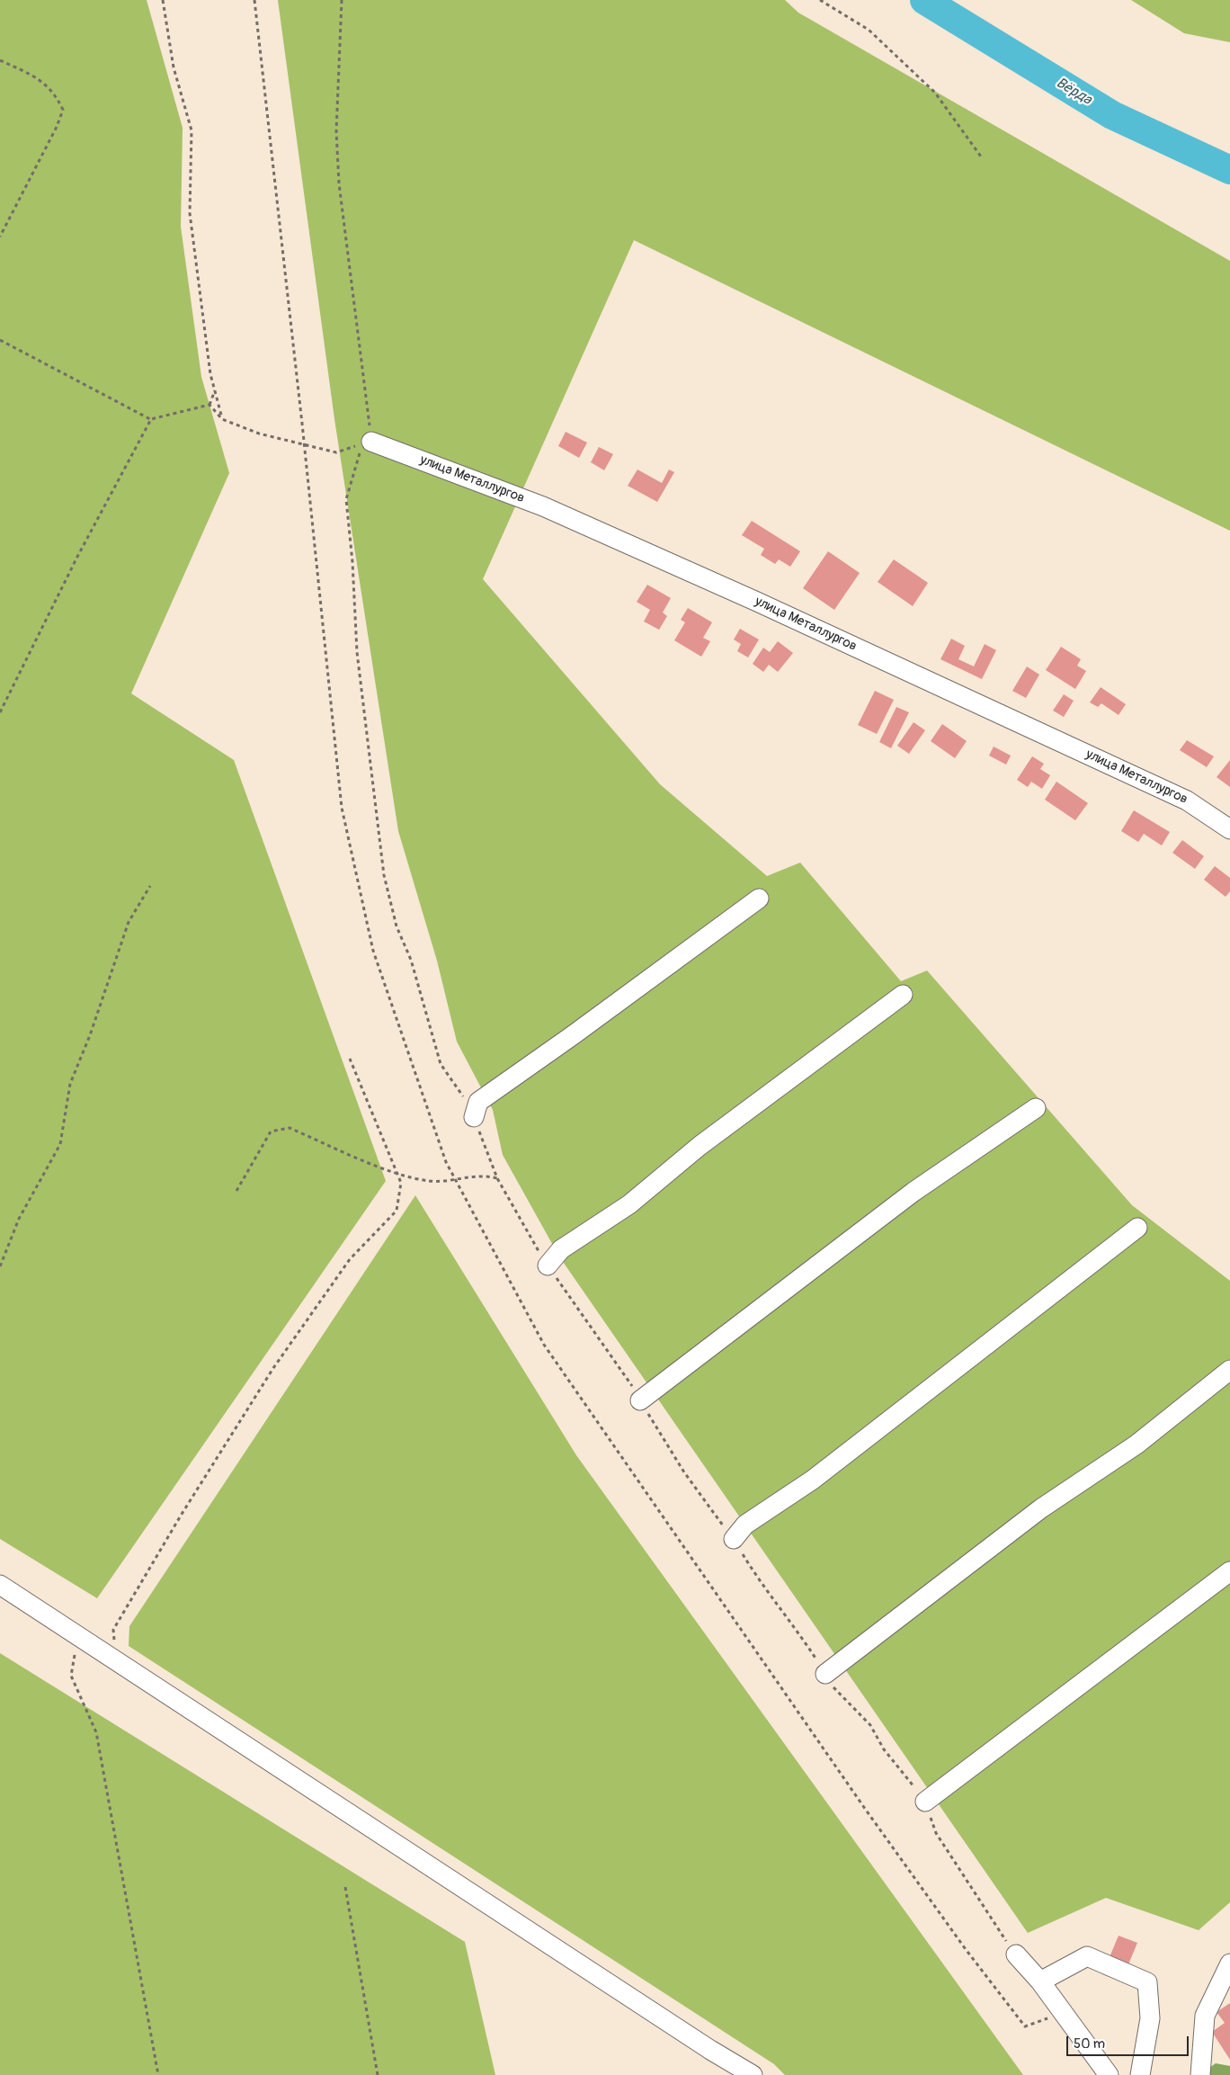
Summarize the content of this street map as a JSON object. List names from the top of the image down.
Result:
{
  "streets": {
    "street": ["улица Металлургов"]
  },
  "water": ["Вёрда"],
  "scale_bar": "50 m"
}
